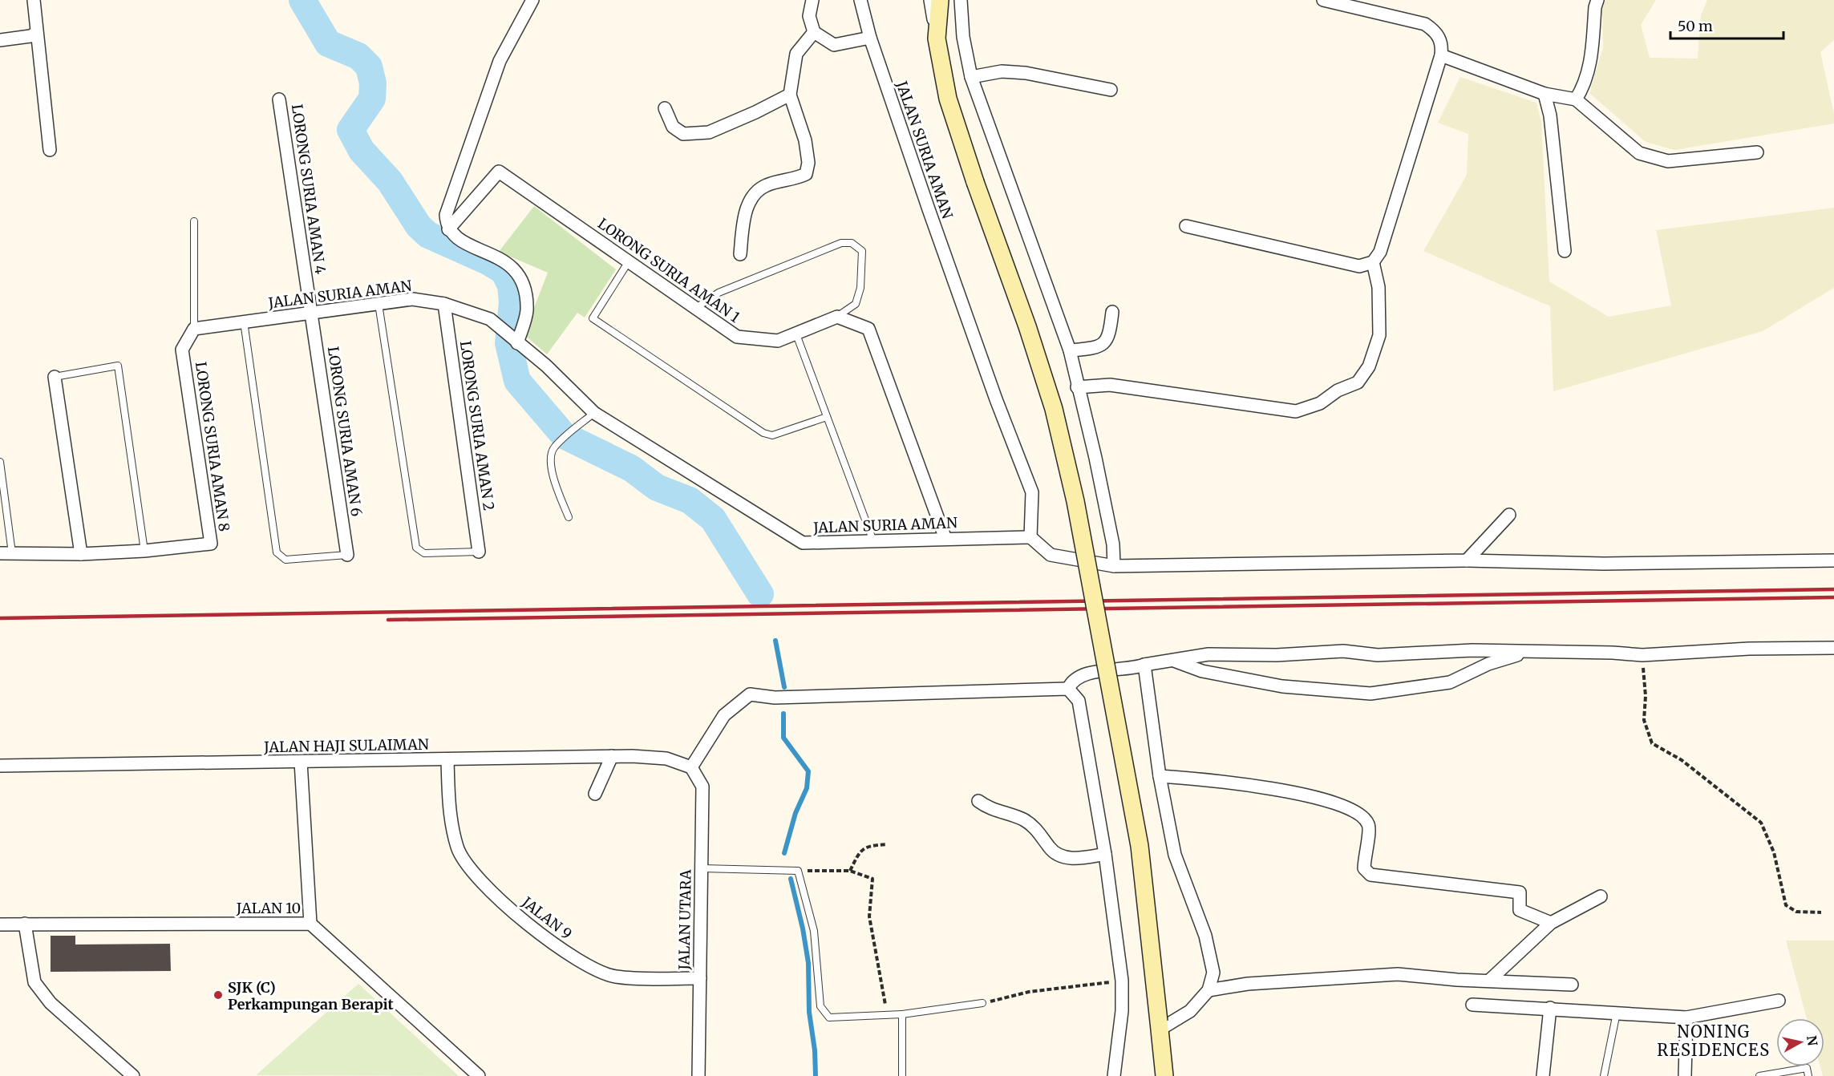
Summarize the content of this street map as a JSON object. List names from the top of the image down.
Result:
{
  "streets": {
    "street": [
      "JALAN SURIA AMAN",
      "LORONG SURIA AMAN 4",
      "LORONG SURIA AMAN 1",
      "LORONG SURIA AMAN 2",
      "LORONG SURIA AMAN 6",
      "LORONG SURIA AMAN 8",
      "JALAN HAJI SULAIMAN",
      "JALAN 10",
      "JALAN 9",
      "JALAN UTARA"
    ]
  },
  "crossings": [
    ["JALAN SURIA AMAN", "LORONG SURIA AMAN 4"],
    ["JALAN SURIA AMAN", "LORONG SURIA AMAN 2"],
    ["JALAN SURIA AMAN", "LORONG SURIA AMAN 6"],
    ["JALAN SURIA AMAN", "LORONG SURIA AMAN 8"],
    ["LORONG SURIA AMAN 4", "LORONG SURIA AMAN 6"],
    ["JALAN HAJI SULAIMAN", "JALAN 9"],
    ["JALAN HAJI SULAIMAN", "JALAN UTARA"],
    ["JALAN 9", "JALAN UTARA"]
  ],
  "districts": ["NONING RESIDENCES"],
  "places": ["SJK (C) Perkampungan Berapit"],
  "scale_bar": "50 m",
  "north": "right"
}
